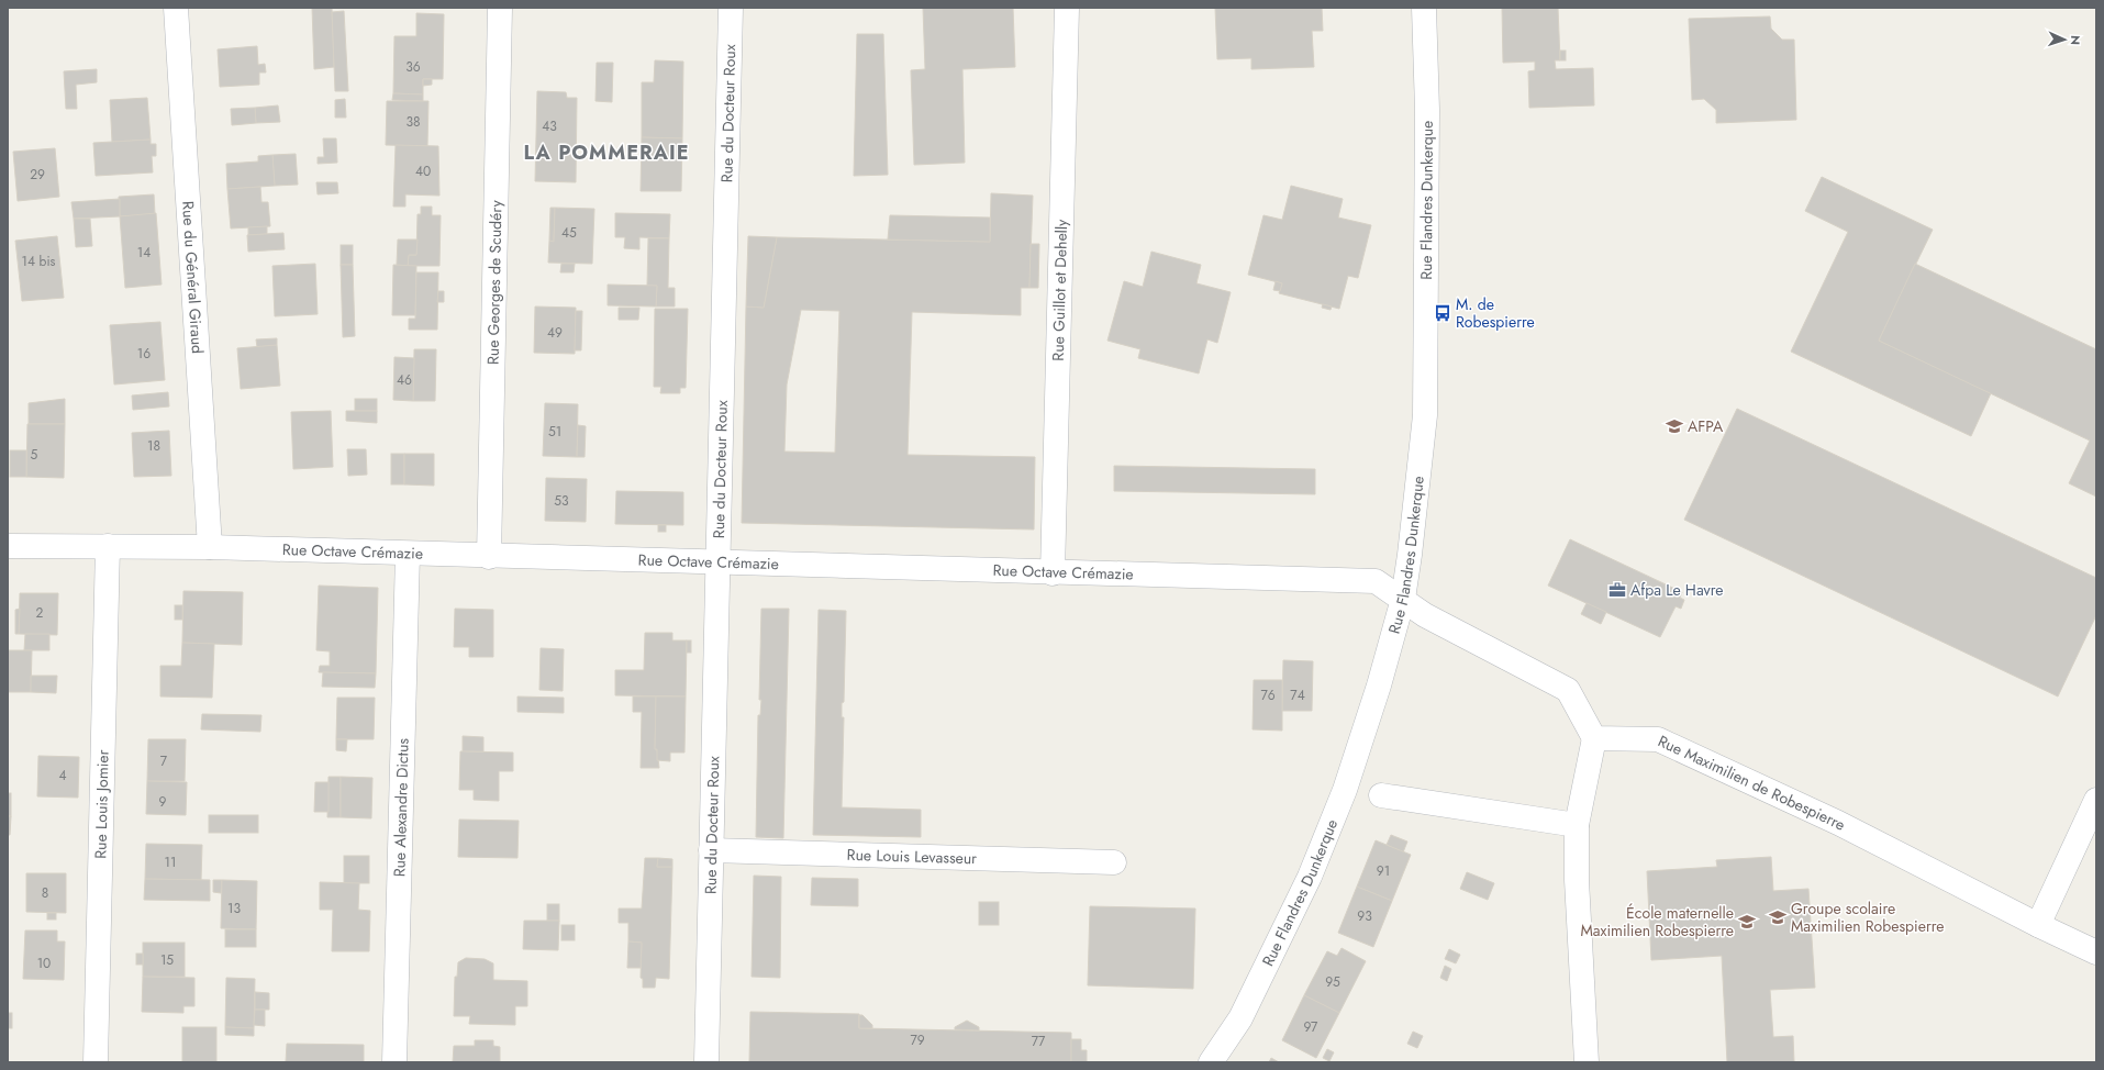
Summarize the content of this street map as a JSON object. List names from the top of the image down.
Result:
{
  "streets": {
    "street": [
      "Rue du Docteur Roux",
      "Rue Flandres Dunkerque",
      "Rue du Général Giraud",
      "Rue Georges de Scudéry",
      "Rue Guillot et Dehelly",
      "Rue Octave Crémazie",
      "Rue Maximilien de Robespierre",
      "Rue Louis Jomier",
      "Rue Alexandre Dictus",
      "Rue Louis Levasseur"
    ]
  },
  "crossings": [
    ["Rue du Docteur Roux", "Rue Octave Crémazie"],
    ["Rue du Docteur Roux", "Rue Louis Levasseur"],
    ["Rue Flandres Dunkerque", "Rue Octave Crémazie"],
    ["Rue du Général Giraud", "Rue Octave Crémazie"],
    ["Rue Georges de Scudéry", "Rue Octave Crémazie"],
    ["Rue Guillot et Dehelly", "Rue Octave Crémazie"],
    ["Rue Octave Crémazie", "Rue Louis Jomier"],
    ["Rue Octave Crémazie", "Rue Alexandre Dictus"]
  ],
  "districts": ["LA POMMERAIE"],
  "places": {
    "bus stop": ["M. de Robespierre"],
    "school or university": ["AFPA", "Groupe scolaire Maximilien Robespierre", "École maternelle Maximilien Robespierre"],
    "office": ["Afpa Le Havre"]
  },
  "house_numbers": [
    "36",
    "38",
    "43",
    "40",
    "29",
    "45",
    "14",
    "14 bis",
    "49",
    "16",
    "46",
    "51",
    "18",
    "5",
    "53",
    "2",
    "76",
    "74",
    "7",
    "4",
    "9",
    "11",
    "91",
    "8",
    "13",
    "93",
    "15",
    "10",
    "95",
    "97",
    "79",
    "77"
  ],
  "north": "right"
}
